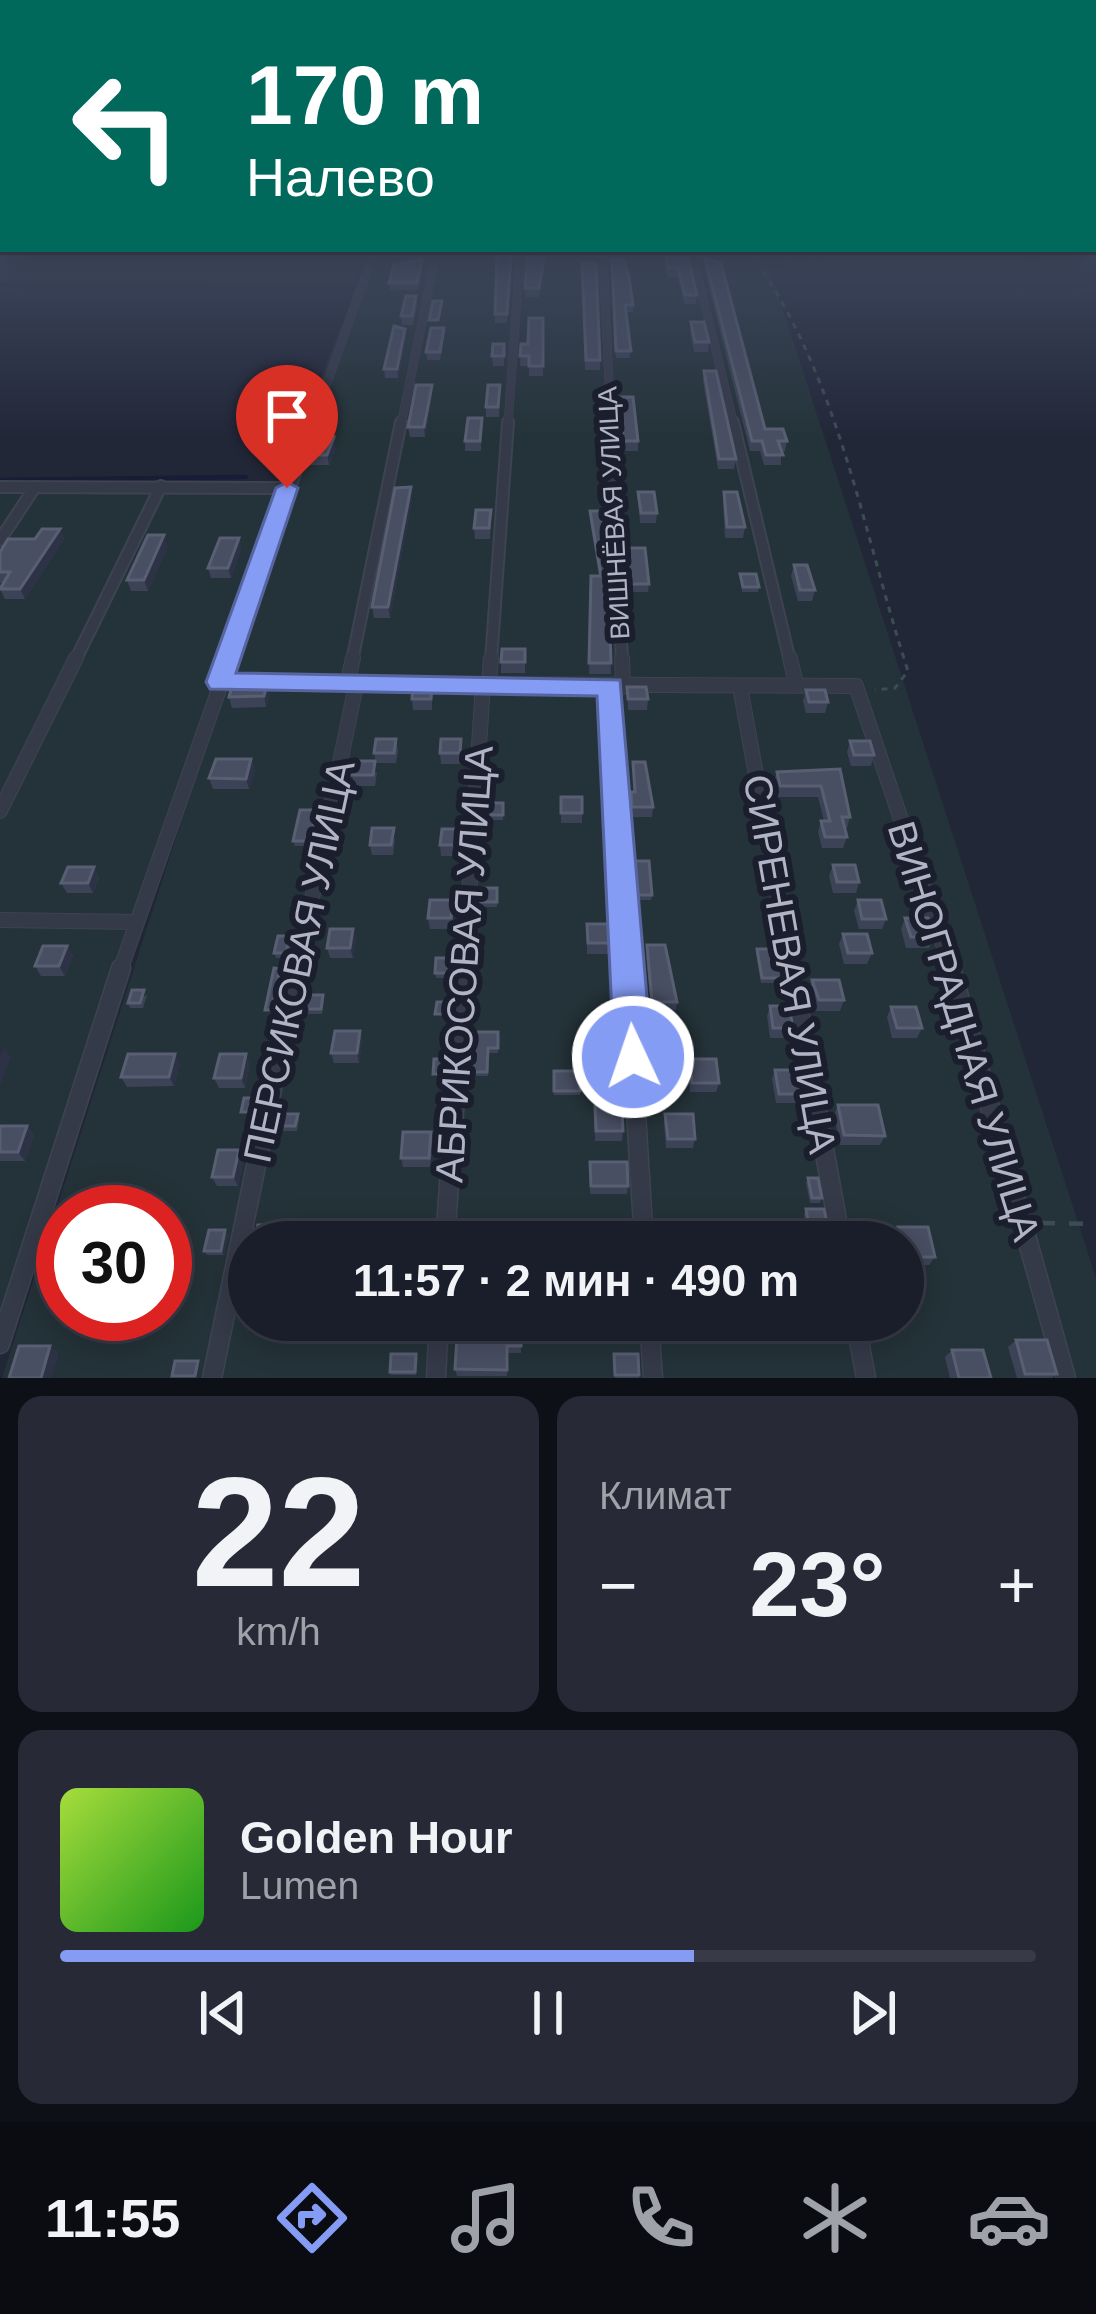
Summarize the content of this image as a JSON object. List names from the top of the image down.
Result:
{
  "streets": {
    "street": [
      "ВИШНЁВАЯ УЛИЦА",
      "ПЕРСИКОВАЯ УЛИЦА",
      "АБРИКОСОВАЯ УЛИЦА",
      "СИРЕНЕВАЯ УЛИЦА",
      "ВИНОГРАДНАЯ УЛИЦА"
    ]
  },
  "page": {
    "turn": ["170 m", "Налево"],
    "limit": "30",
    "trip": "11:57 · 2 мин · 490 m",
    "tile": [
      ["22", "km/h"],
      "Климат"
    ],
    "heat": ["−", "23°", "+"],
    "song": ["Golden Hour", "Lumen"],
    "tabs": "11:55"
  }
}
